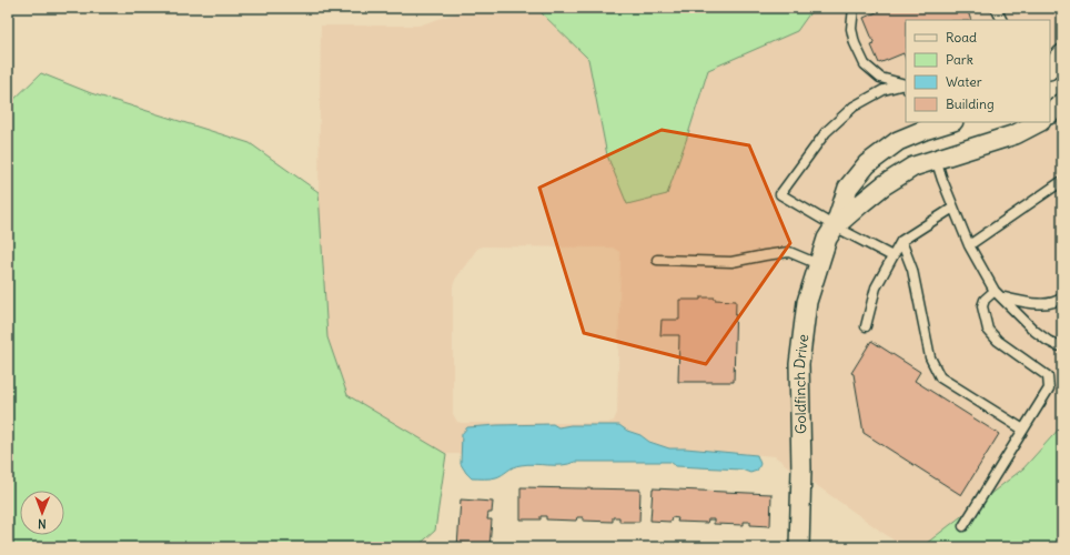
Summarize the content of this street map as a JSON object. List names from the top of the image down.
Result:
{
  "streets": {
    "street": ["Goldfinch Drive"]
  },
  "legend": [
    "Road",
    "Park",
    "Water",
    "Building"
  ],
  "north": "bottom"
}
